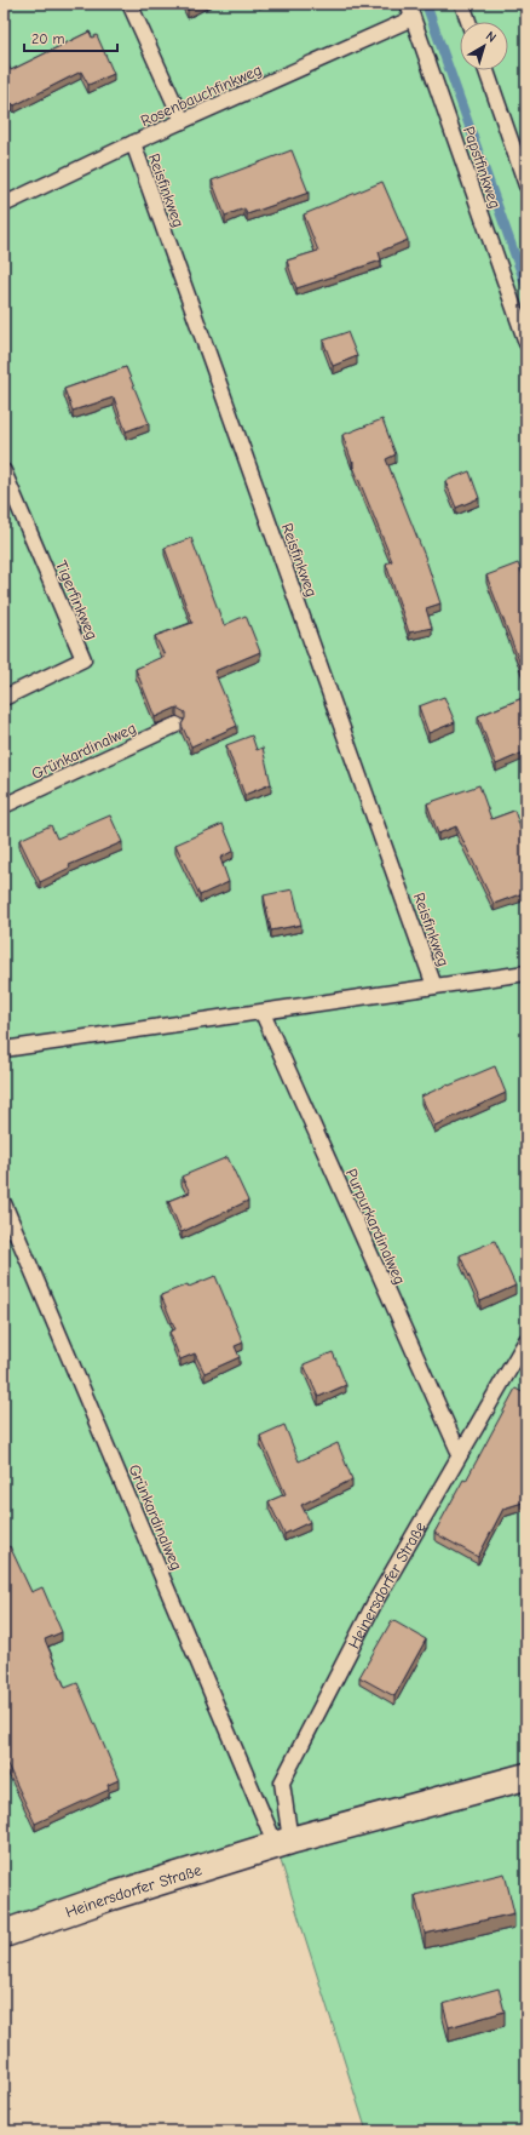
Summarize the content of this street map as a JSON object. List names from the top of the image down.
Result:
{
  "streets": {
    "main road": ["Heinersdorfer Straße"],
    "lane": [
      "Rosenbauchfinkweg",
      "Papstfinkweg",
      "Reisfinkweg",
      "Tigerfinkweg",
      "Grünkardinalweg",
      "Purpurkardinalweg"
    ]
  },
  "crossings": [
    ["Rosenbauchfinkweg", "Papstfinkweg"],
    ["Rosenbauchfinkweg", "Reisfinkweg"],
    ["Grünkardinalweg", "Heinersdorfer Straße"],
    ["Purpurkardinalweg", "Heinersdorfer Straße"]
  ],
  "scale_bar": "20 m",
  "north": "top right"
}
